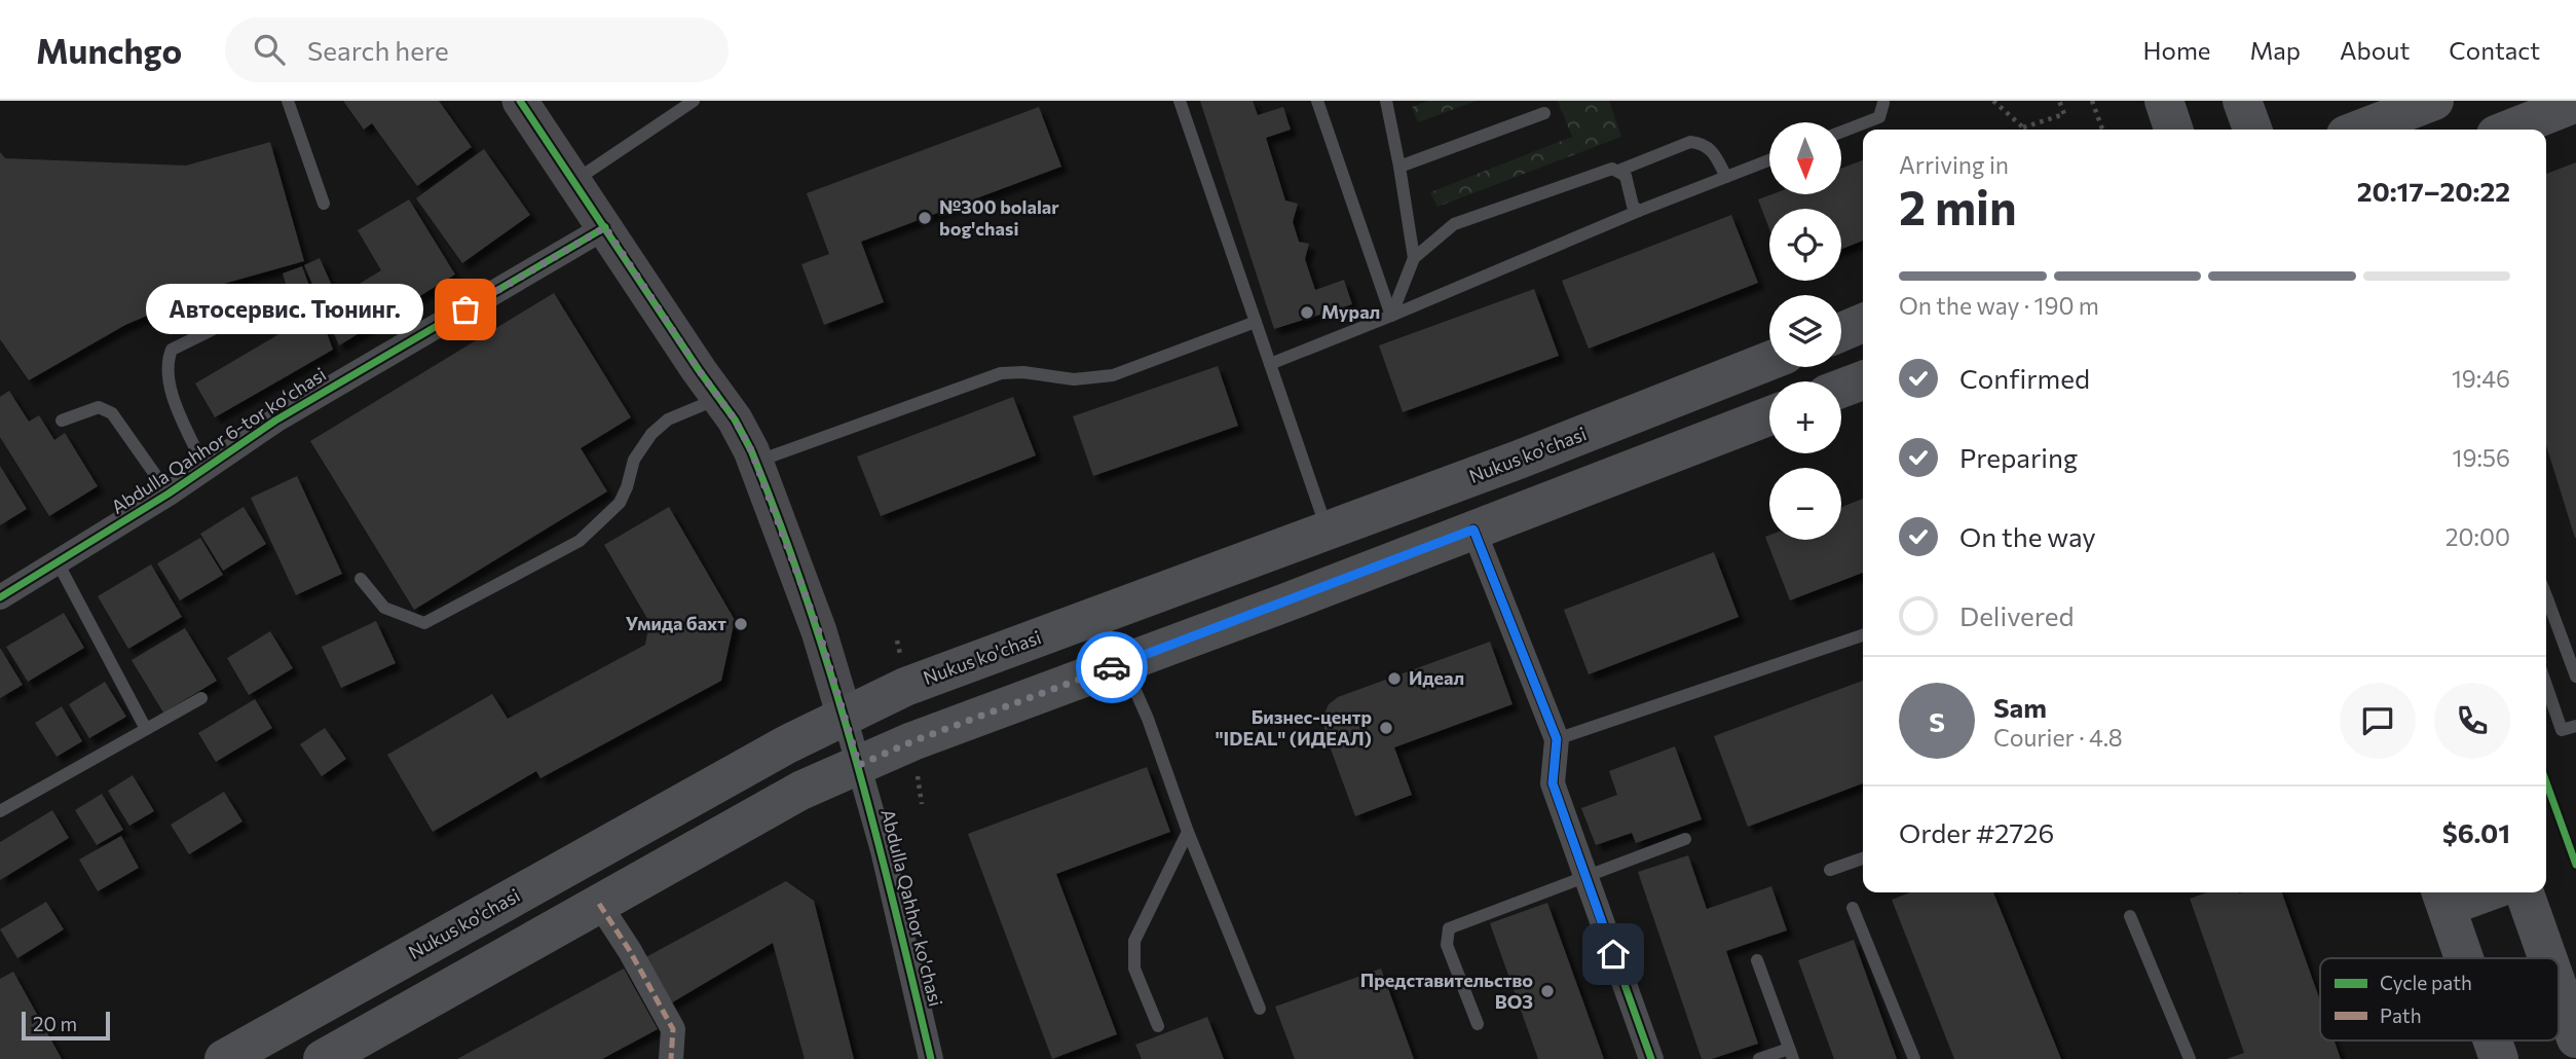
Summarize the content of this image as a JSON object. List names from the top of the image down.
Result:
{
  "streets": {
    "main road": ["Nukus ko'chasi"],
    "street": ["Abdulla Qahhor 6-tor koʻchasi", "Abdulla Qahhor ko'chasi"]
  },
  "crossings": [
    ["Nukus ko'chasi", "Abdulla Qahhor ko'chasi"]
  ],
  "places": [
    "№300 bolalar bog'chasi",
    "Автосервис. Тюнинг.",
    "Мурал",
    "Умида бахт",
    "Идеал",
    "Бизнес-центр \"IDEAL\" (ИДЕАЛ)",
    "Представительство ВОЗ"
  ],
  "legend": ["Cycle path", "Path"],
  "scale_bar": "20 m",
  "north": "bottom",
  "page": {
    "header": "Munchgo",
    "search": "Search here",
    "nav": [
      "Home",
      "Map",
      "About",
      "Contact"
    ],
    "map_buttons": ["+", "−"],
    "heading": ["2 min", "Arriving in", "20:17–20:22"],
    "panel": [
      "Sam",
      "Courier · 4.8",
      "Order #2726",
      "$6.01"
    ],
    "bar": "On the way · 190 m",
    "bubble": "Автосервис. Тюнинг.",
    "list": [
      ["Confirmed", "19:46"],
      ["Preparing", "19:56"],
      ["On the way", "20:00"],
      "Delivered"
    ],
    "round": "S",
    "scale": "20 m"
  }
}
